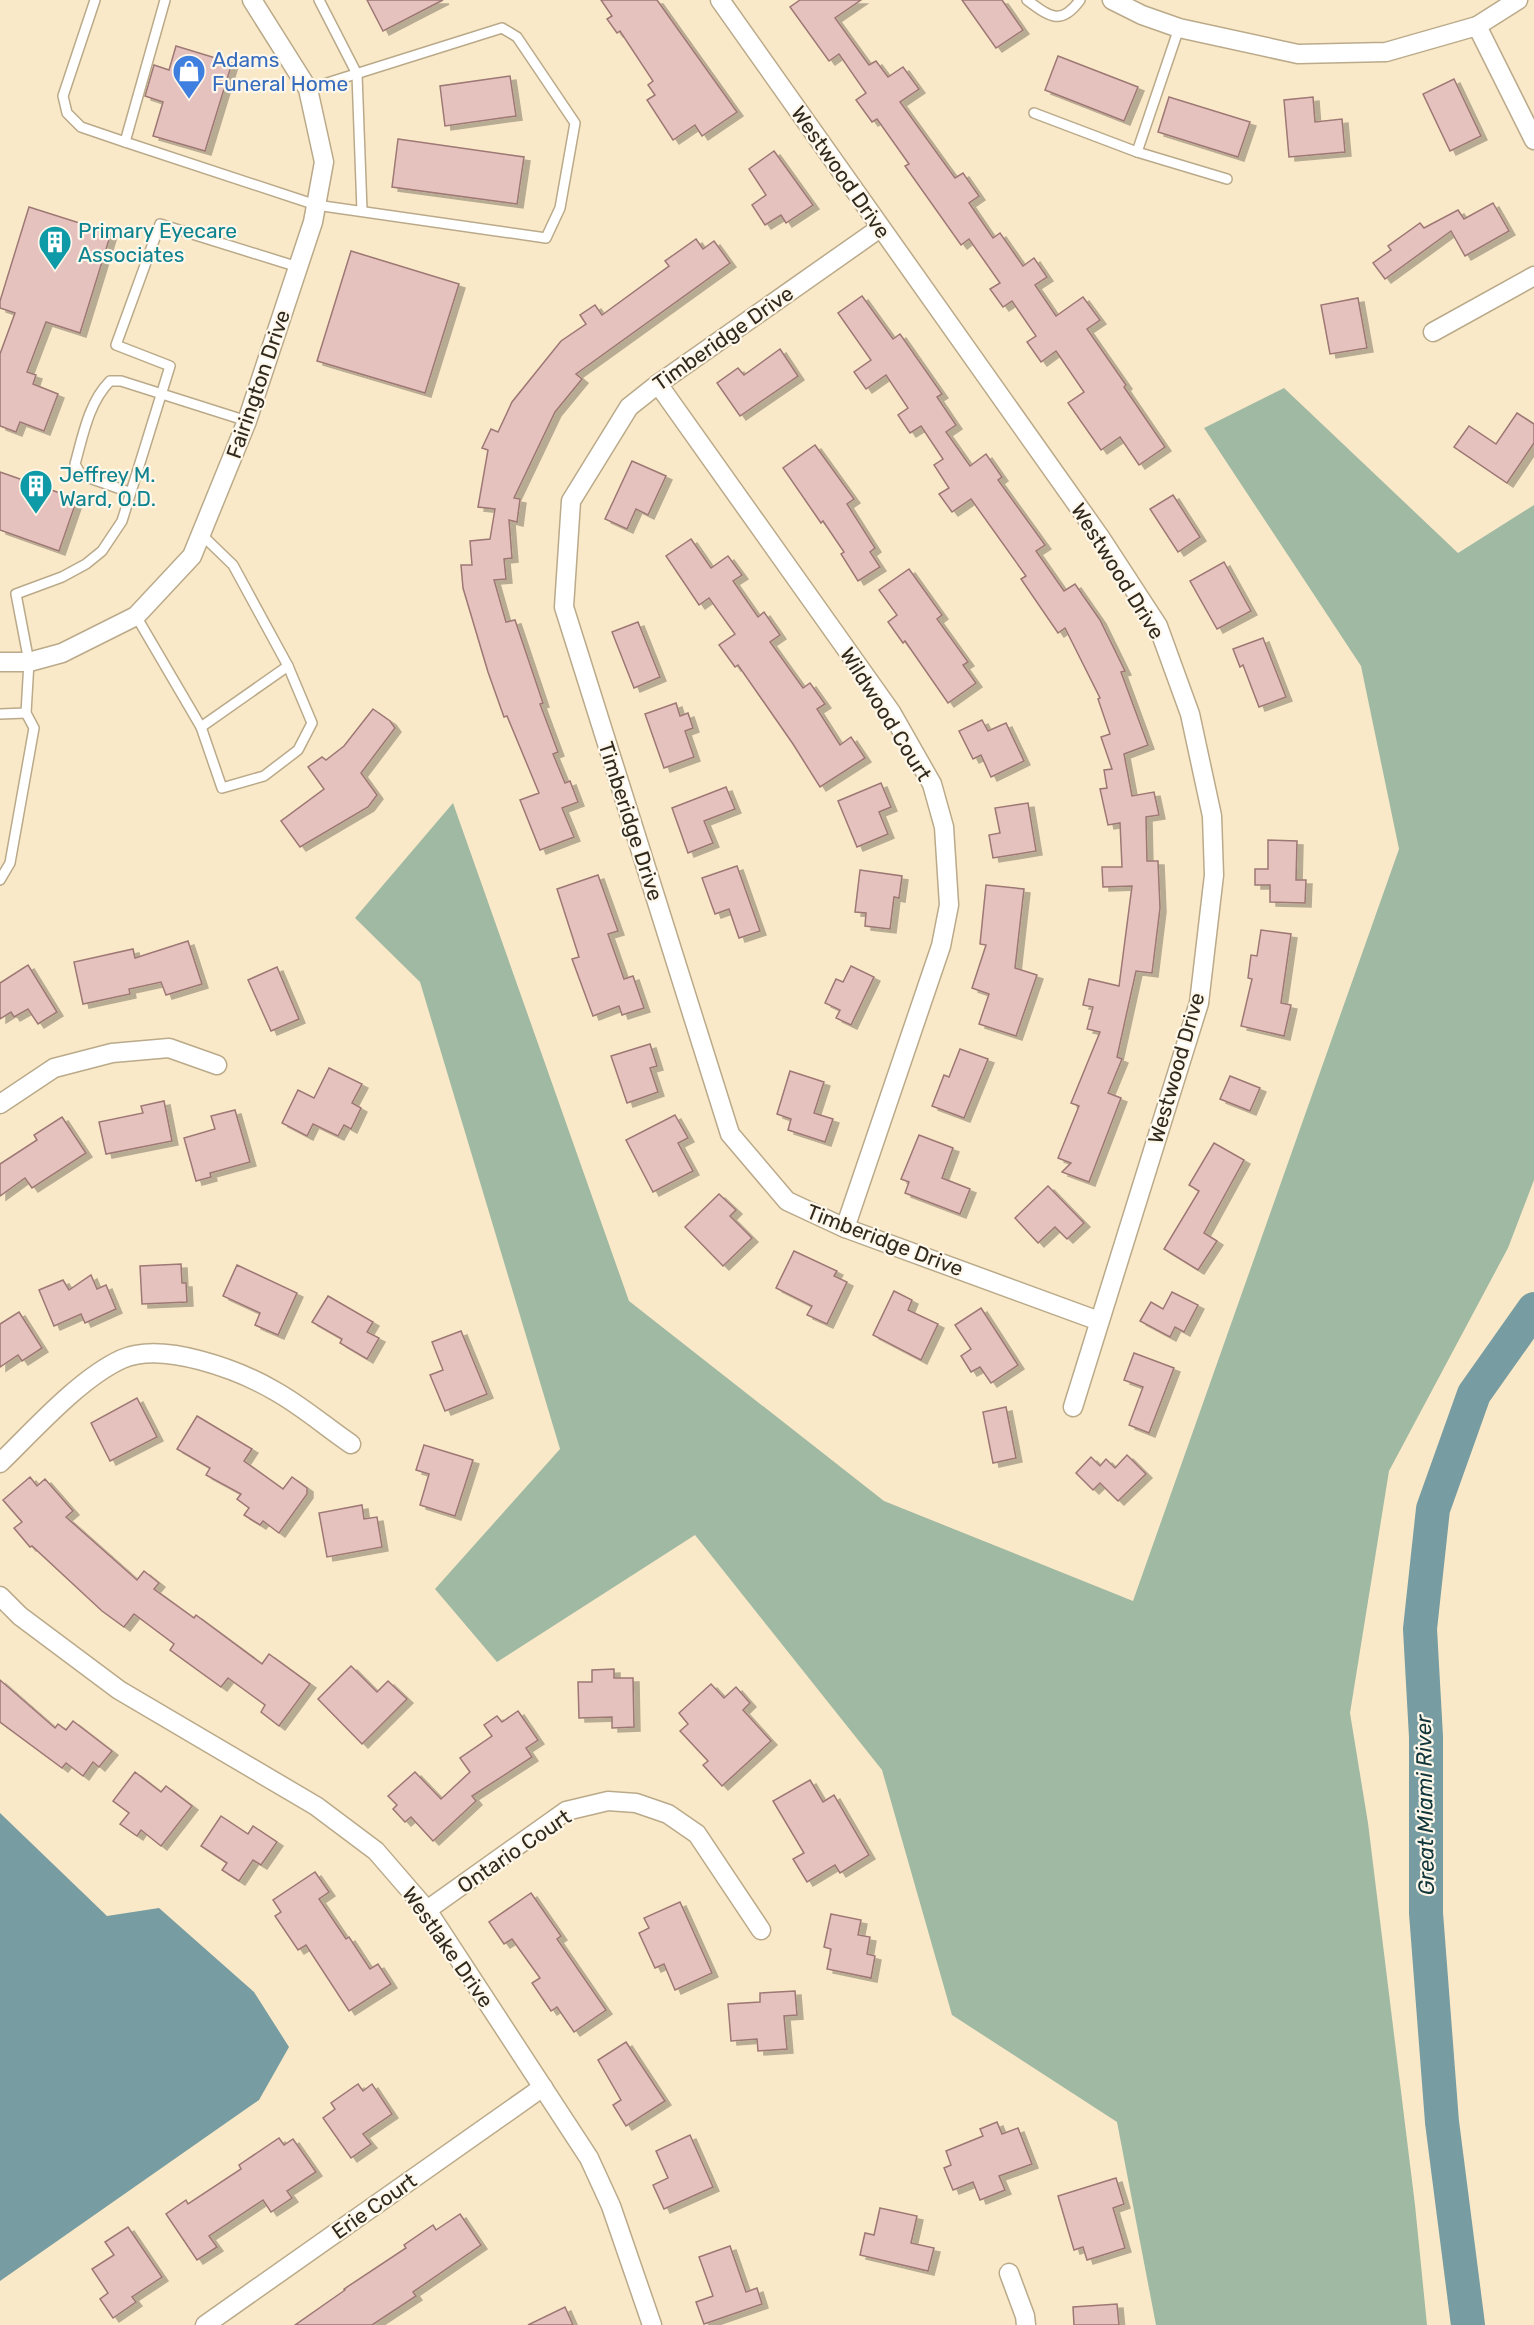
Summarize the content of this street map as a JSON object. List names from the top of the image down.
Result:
{
  "streets": {
    "street": [
      "Westwood Drive",
      "Timberidge Drive",
      "Fairington Drive",
      "Wildwood Court",
      "Ontario Court",
      "Westlake Drive",
      "Erie Court"
    ]
  },
  "crossings": [
    ["Westwood Drive", "Timberidge Drive"],
    ["Timberidge Drive", "Wildwood Court"],
    ["Ontario Court", "Westlake Drive"],
    ["Westlake Drive", "Erie Court"]
  ],
  "water": ["Great Miami River"],
  "places": {
    "shop": ["Adams Funeral Home"],
    "building": ["Primary Eyecare Associates", "Jeffrey M. Ward, O.D."]
  }
}
